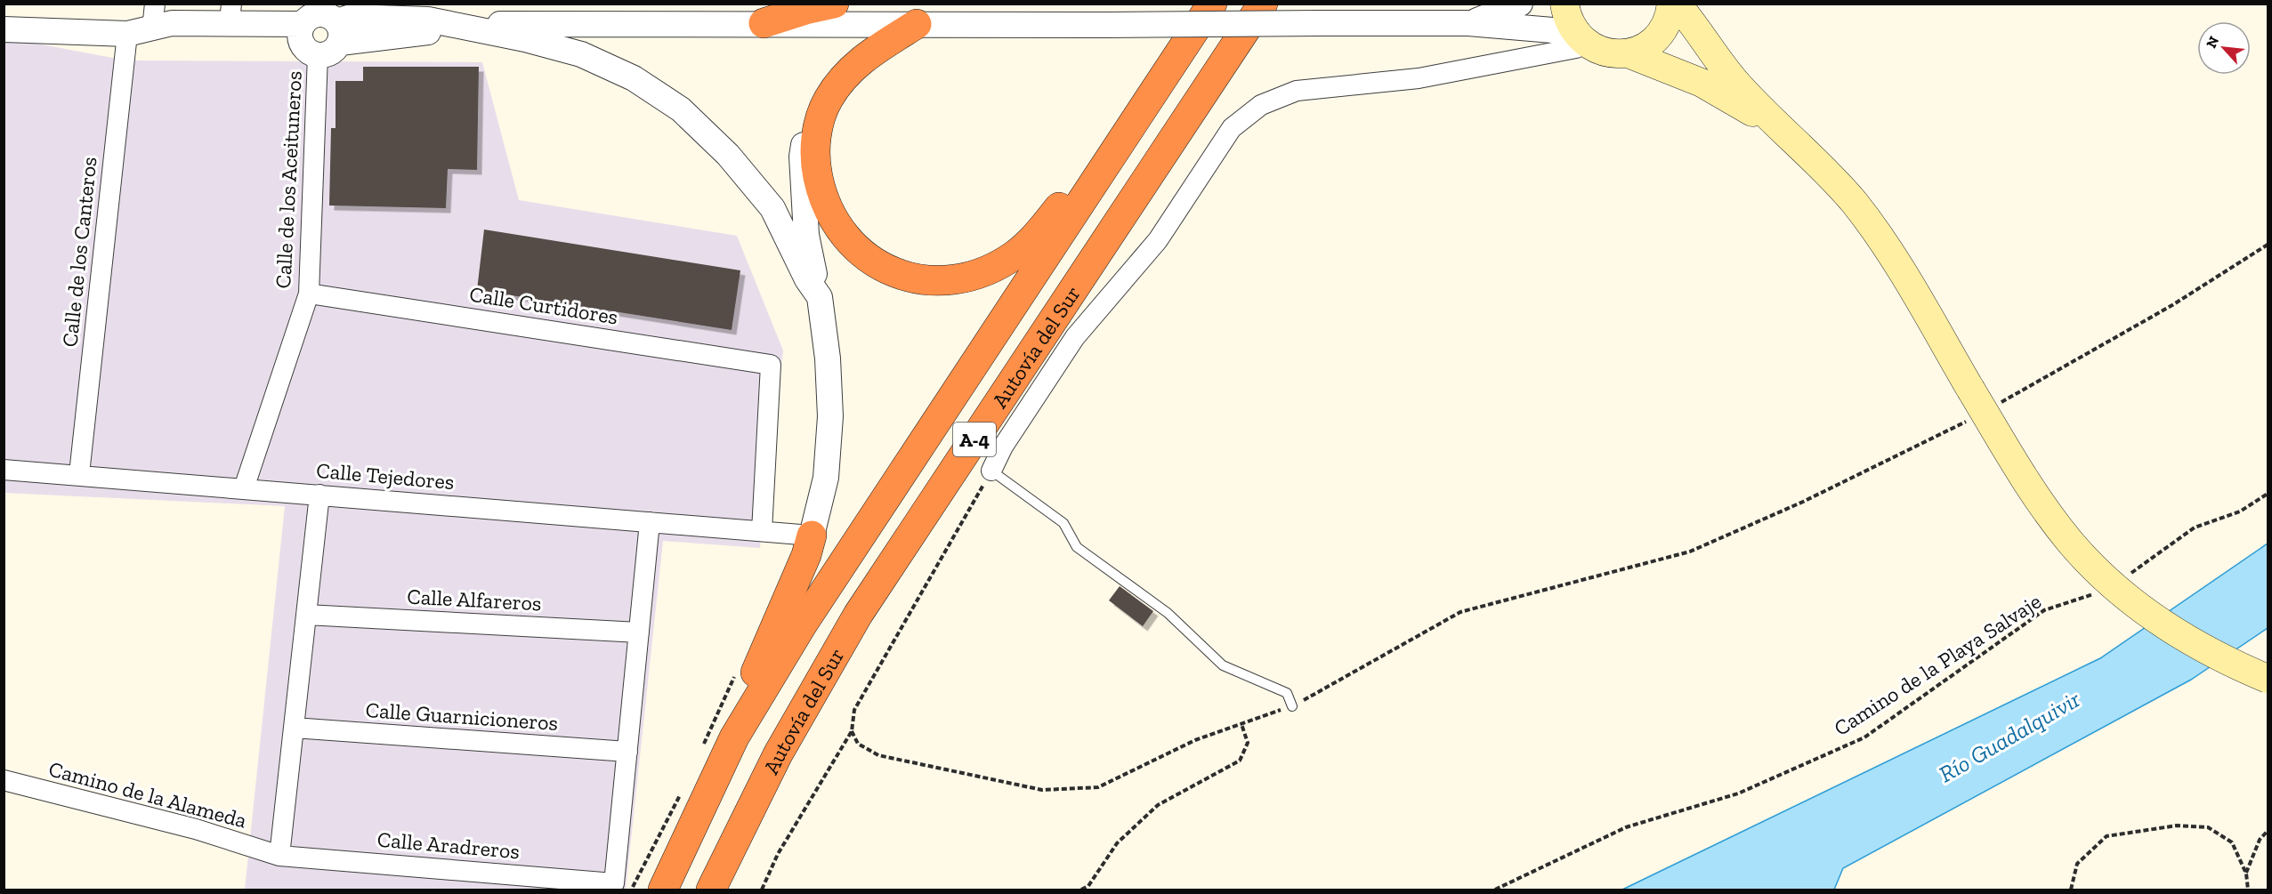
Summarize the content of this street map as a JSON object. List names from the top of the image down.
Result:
{
  "streets": {
    "highway": ["Autovía del Sur", "A-4"],
    "street": [
      "Calle de los Aceituneros",
      "Calle de los Canteros",
      "Calle Curtidores",
      "Calle Tejedores",
      "Calle Alfareros",
      "Calle Guarnicioneros",
      "Camino de la Alameda",
      "Calle Aradreros"
    ],
    "path": ["Camino de la Playa Salvaje"]
  },
  "crossings": [
    ["Calle de los Aceituneros", "Calle Curtidores"],
    ["Calle de los Aceituneros", "Calle Tejedores"],
    ["Calle de los Canteros", "Calle Tejedores"],
    ["Calle Curtidores", "Calle Tejedores"],
    ["Calle Tejedores", "Calle Aradreros"],
    ["Calle Alfareros", "Calle Aradreros"],
    ["Calle Guarnicioneros", "Calle Aradreros"],
    ["Camino de la Alameda", "Calle Aradreros"]
  ],
  "water": ["Río Guadalquivir"],
  "north": "top left"
}
